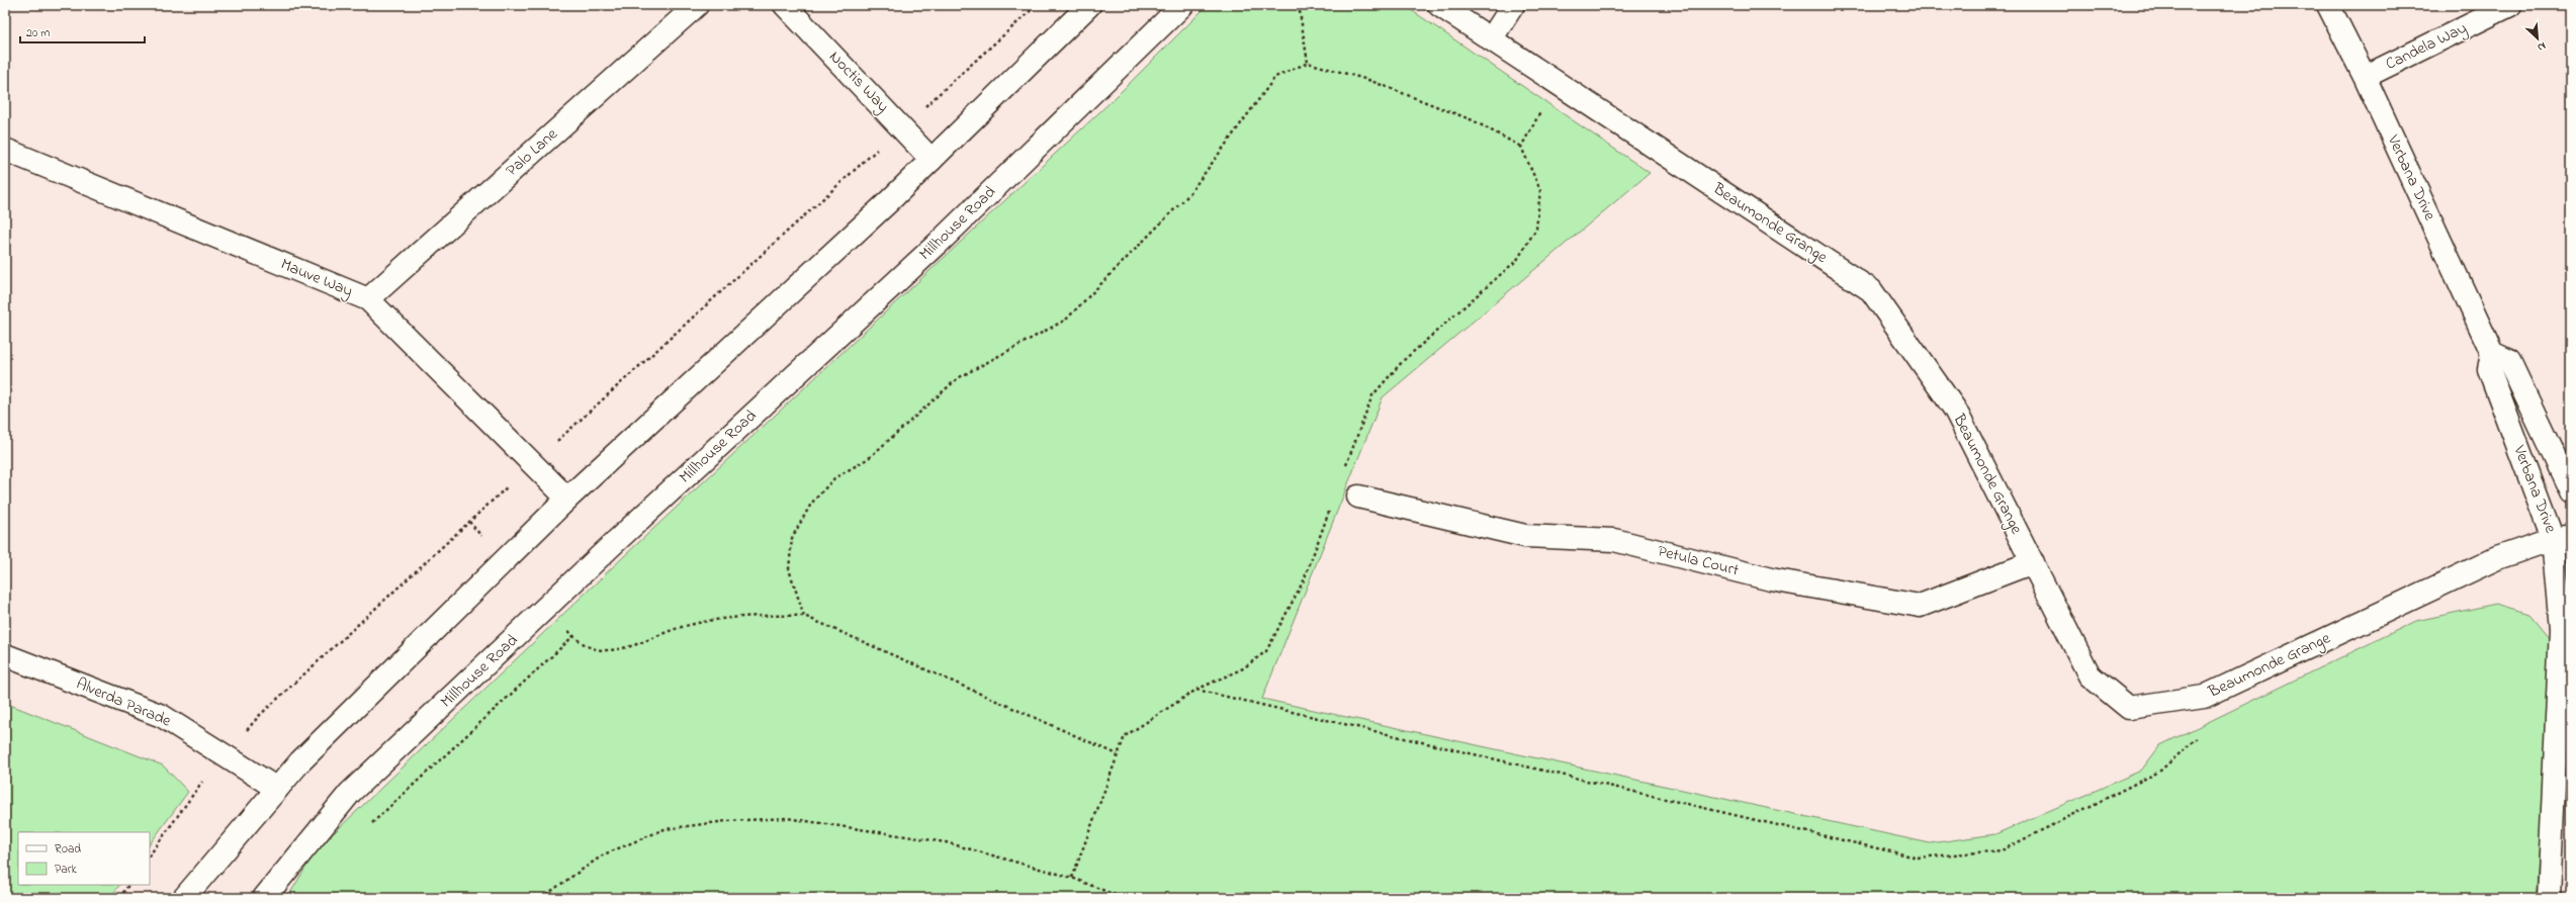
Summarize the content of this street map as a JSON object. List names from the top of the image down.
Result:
{
  "streets": {
    "street": [
      "Candela Way",
      "Noctis Way",
      "Palo Lane",
      "Verbana Drive",
      "Millhouse Road",
      "Beaumonde Grange",
      "Mauve Way",
      "Petula Court",
      "Alverda Parade"
    ]
  },
  "crossings": [
    ["Candela Way", "Verbana Drive"],
    ["Palo Lane", "Mauve Way"],
    ["Verbana Drive", "Beaumonde Grange"],
    ["Beaumonde Grange", "Petula Court"]
  ],
  "legend": ["Road", "Park"],
  "scale_bar": "20 m",
  "north": "bottom right"
}
